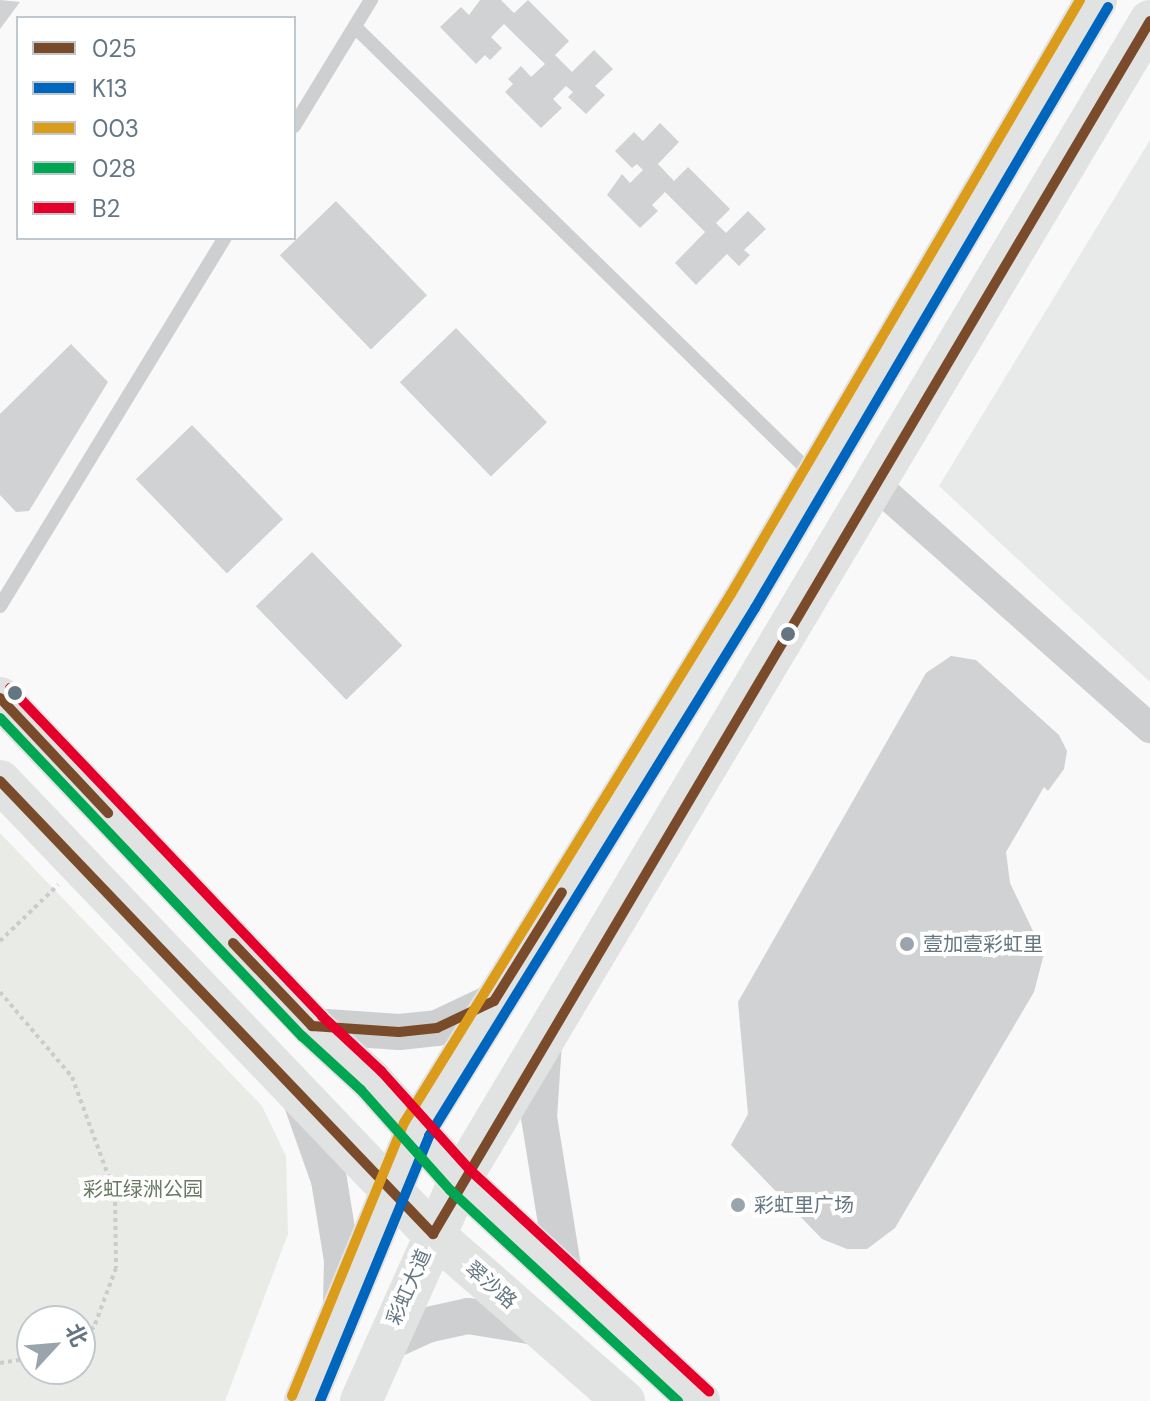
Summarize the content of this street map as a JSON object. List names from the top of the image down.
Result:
{
  "streets": {
    "main road": ["翠沙路", "彩虹大道"]
  },
  "crossings": [
    ["翠沙路", "彩虹大道"]
  ],
  "parks": ["彩虹绿洲公园"],
  "places": ["壹加壹彩虹里", "彩虹里广场"],
  "lines": [
    "transit line 003",
    "transit line K13",
    "transit line 025",
    "transit line B2",
    "transit line 028"
  ],
  "legend": [
    "025",
    "K13",
    "003",
    "028",
    "B2"
  ],
  "north": "top right"
}
